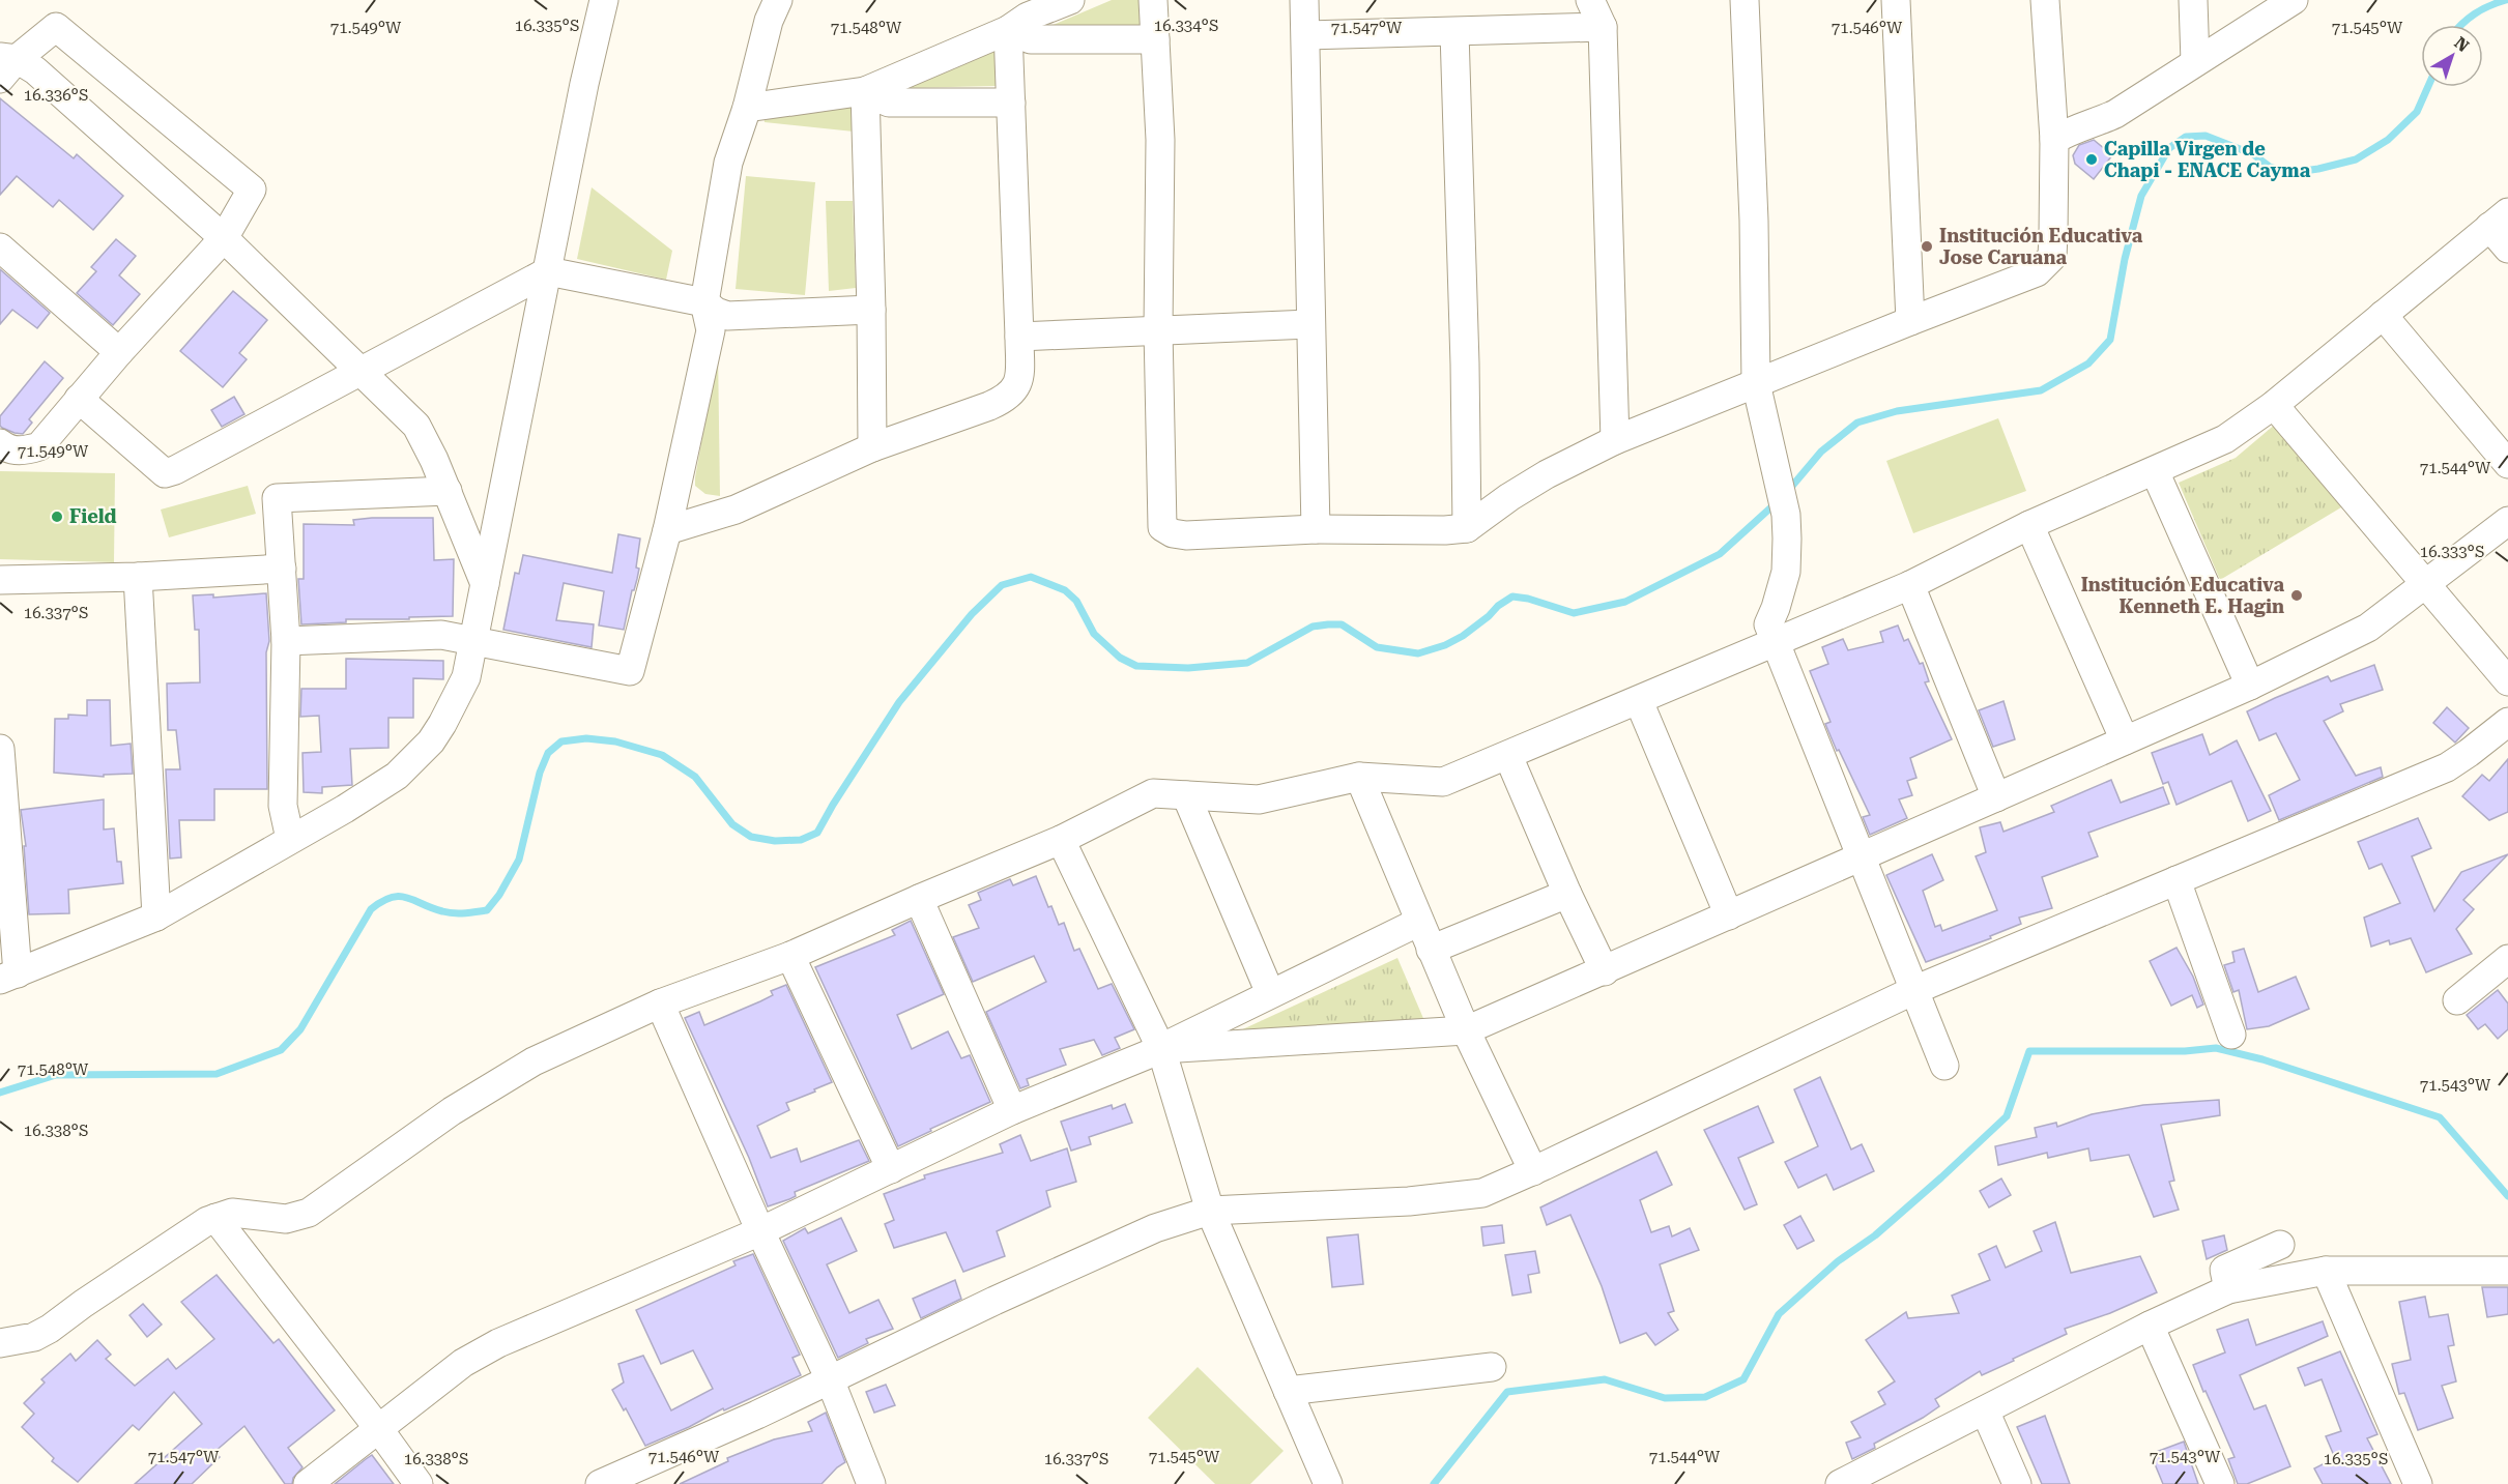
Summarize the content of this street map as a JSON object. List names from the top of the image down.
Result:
{
  "places": [
    "Capilla Virgen de Chapi - ENACE Cayma",
    "Institución Educativa Jose Caruana",
    "Field",
    "Institución Educativa Kenneth E. Hagin"
  ],
  "north": "top right",
  "coordinates": [
    "16.334°S",
    "16.335°S",
    "71.549°W",
    "71.548°W",
    "71.547°W",
    "71.546°W",
    "71.545°W",
    "16.336°S",
    "71.544°W",
    "16.333°S",
    "16.337°S",
    "71.543°W",
    "16.338°S"
  ]
}
